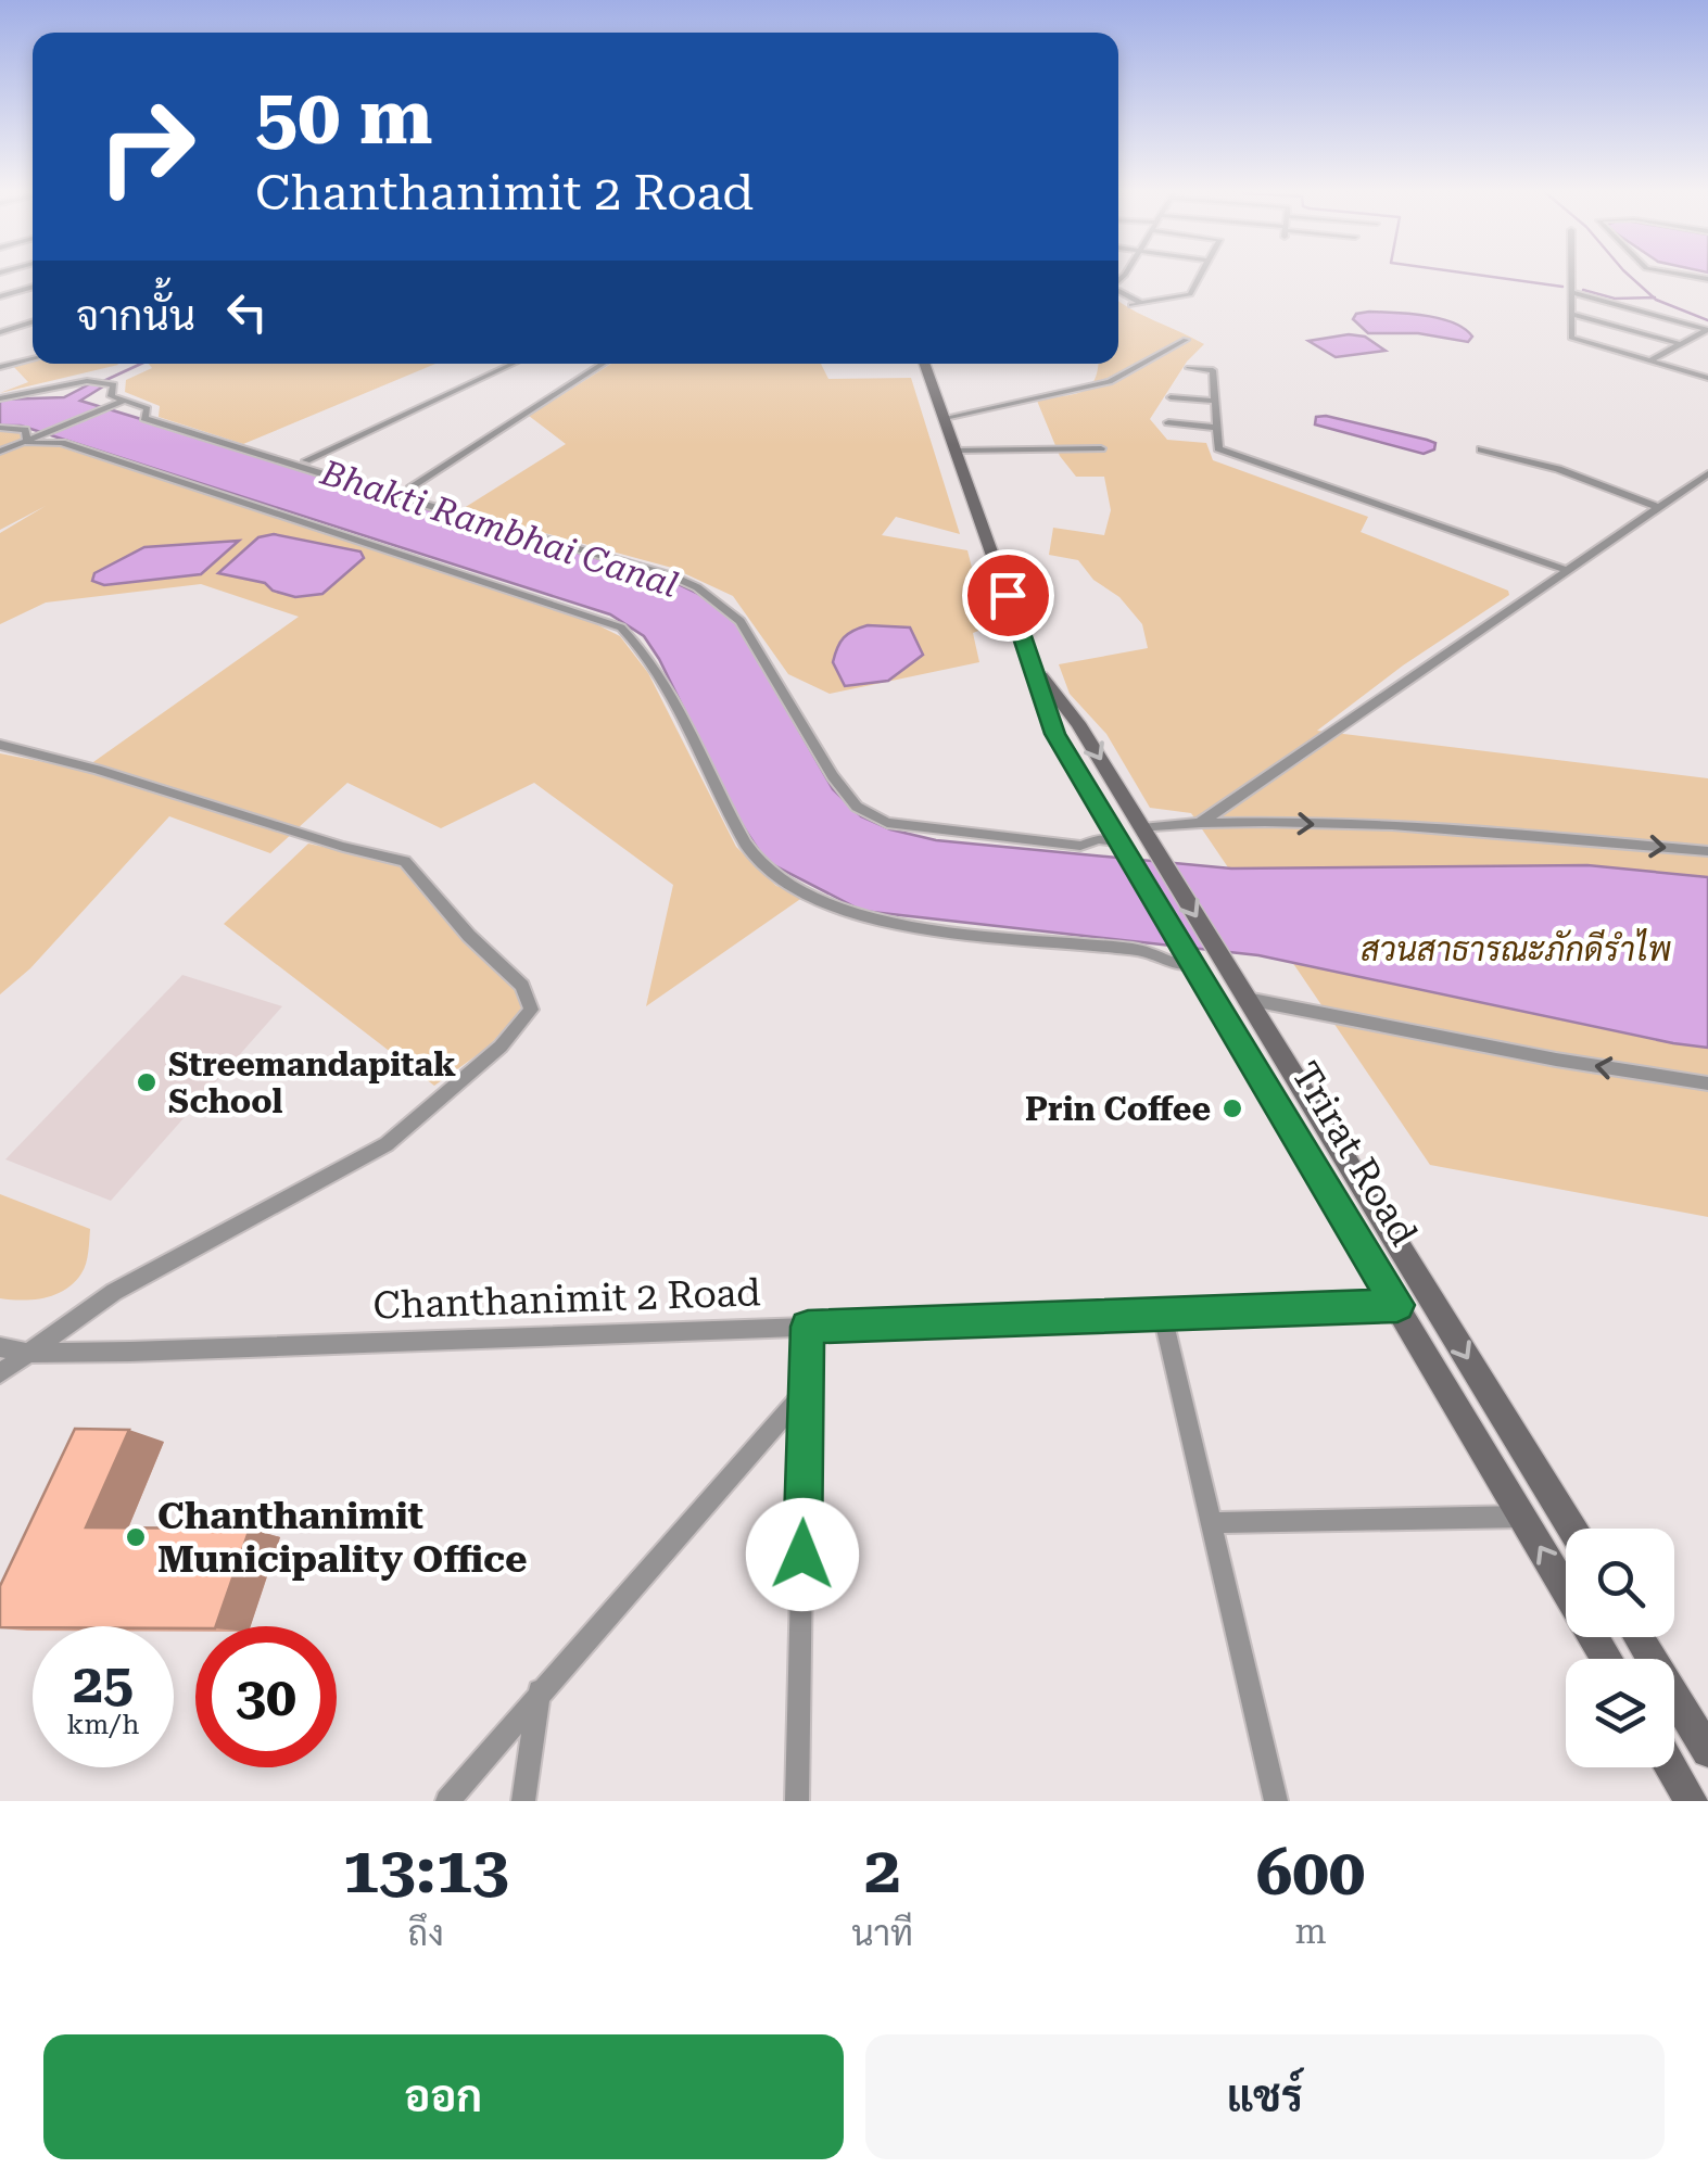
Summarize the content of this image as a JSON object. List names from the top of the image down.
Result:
{
  "streets": {
    "main road": ["Trirat Road"],
    "street": ["Chanthanimit 2 Road"]
  },
  "crossings": [
    ["Trirat Road", "Chanthanimit 2 Road"]
  ],
  "water": ["Bhakti Rambhai Canal"],
  "parks": ["สวนสาธารณะภักดีรำไพ"],
  "places": ["Streemandapitak School", "Prin Coffee", "Chanthanimit Municipality Office"],
  "page": {
    "turn": ["50 m", "Chanthanimit 2 Road"],
    "then": "จากนั้น",
    "speed": "25 km/h",
    "limit": "30",
    "eta": [
      "13:13",
      "ถึง",
      "2",
      "นาที",
      "600",
      "m"
    ],
    "buttons": ["ออก", "แชร์"]
  }
}
